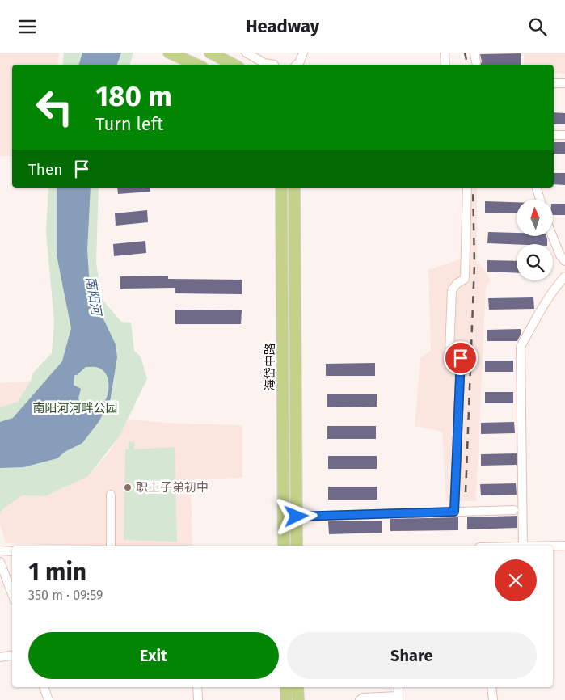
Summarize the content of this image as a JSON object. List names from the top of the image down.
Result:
{
  "streets": {
    "main road": ["海岱中路"]
  },
  "water": ["南阳河"],
  "parks": ["南阳河河畔公园"],
  "places": ["职工子弟初中"],
  "north": "top",
  "page": {
    "header": "Headway",
    "turn": ["180 m", "Turn left"],
    "then": "Then",
    "heading": ["1 min", "350 m · 09:59"],
    "buttons": ["Exit", "Share"]
  }
}
